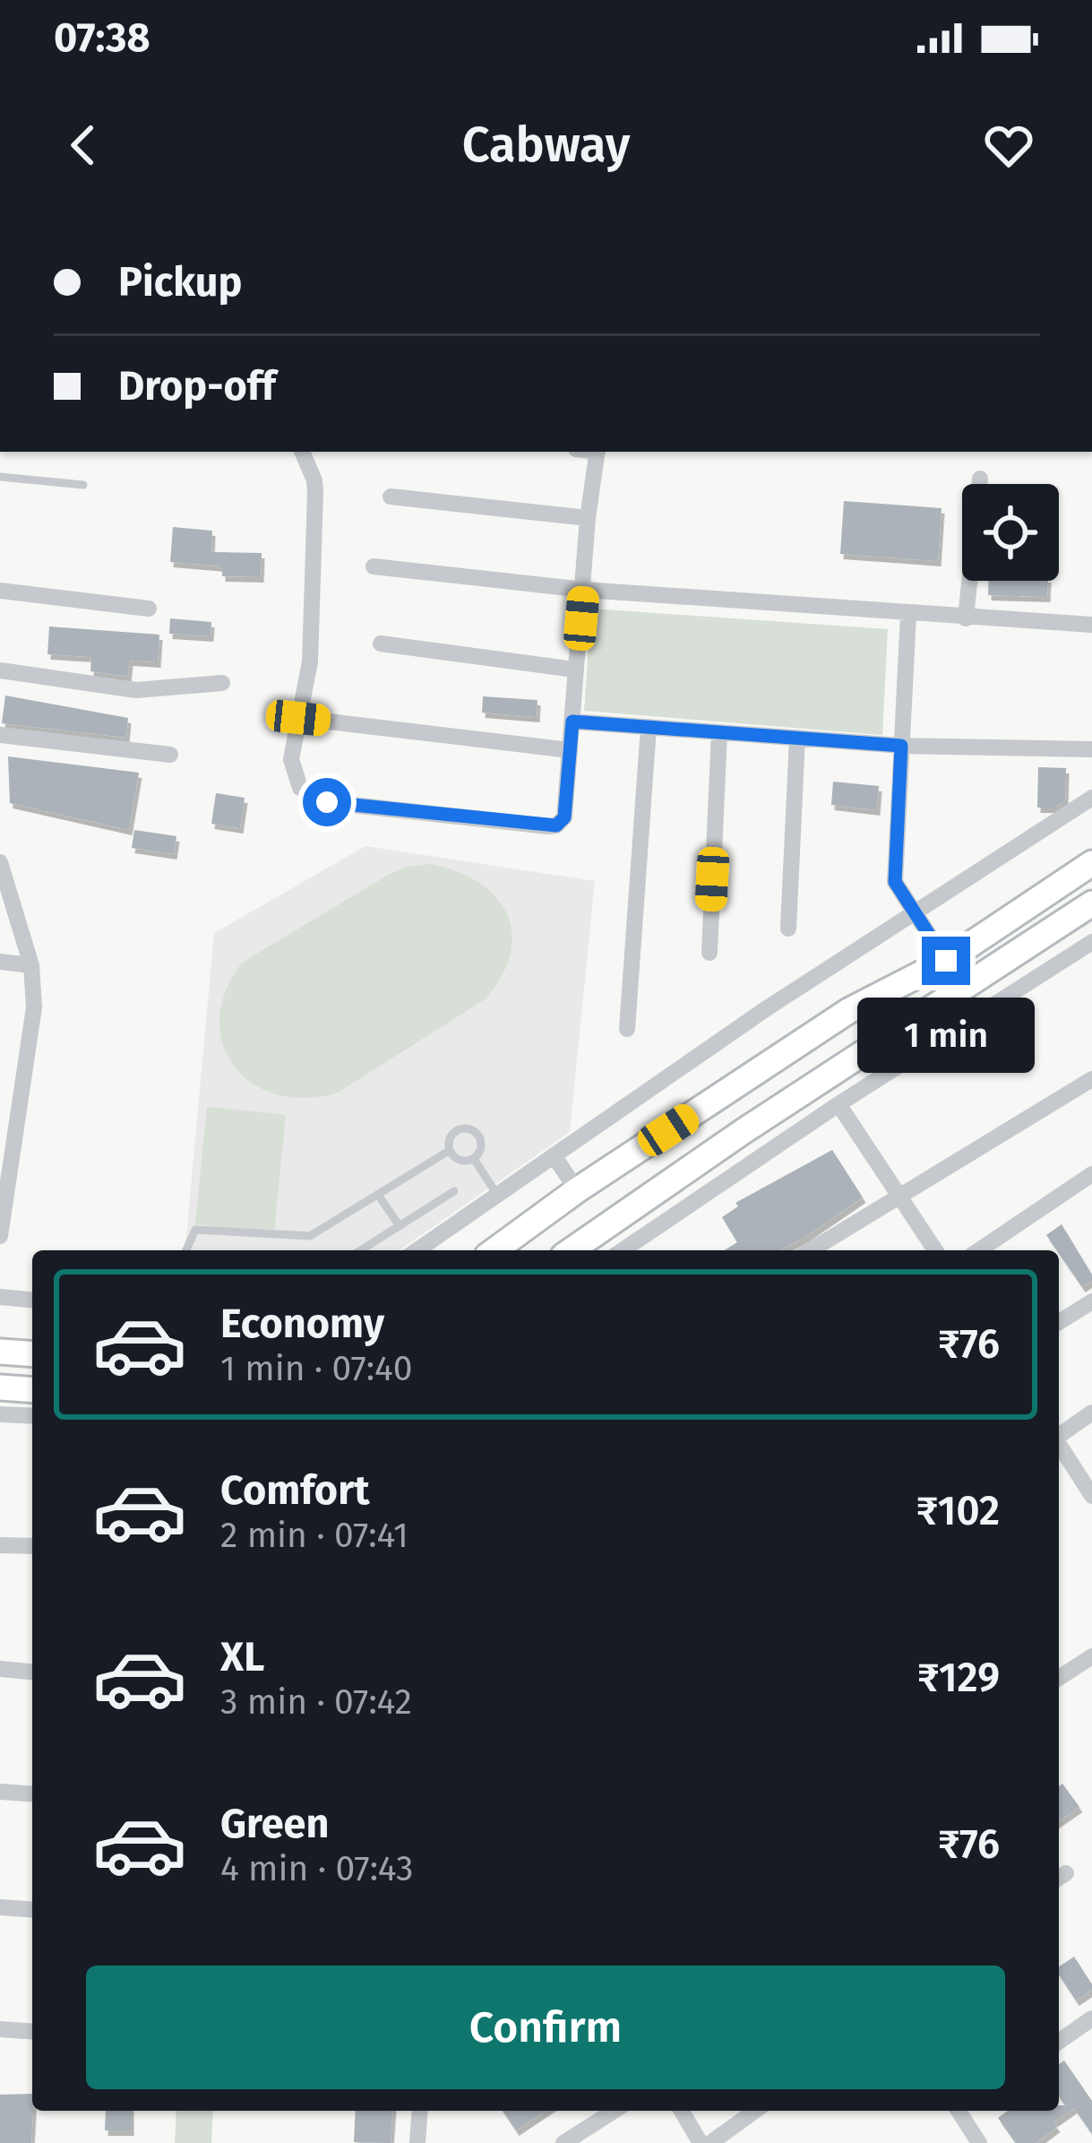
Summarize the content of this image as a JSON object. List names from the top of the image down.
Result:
{
  "page": {
    "status": "07:38",
    "header": "Cabway",
    "banner": ["Pickup", "Drop-off"],
    "bubble": "1 min",
    "list": [
      {
        "name": "Economy",
        "note": "1 min · 07:40",
        "value": "₹76"
      },
      {
        "name": "Comfort",
        "note": "2 min · 07:41",
        "value": "₹102"
      },
      {
        "name": "XL",
        "note": "3 min · 07:42",
        "value": "₹129"
      },
      {
        "name": "Green",
        "note": "4 min · 07:43",
        "value": "₹76"
      }
    ],
    "buttons": "Confirm"
  }
}
